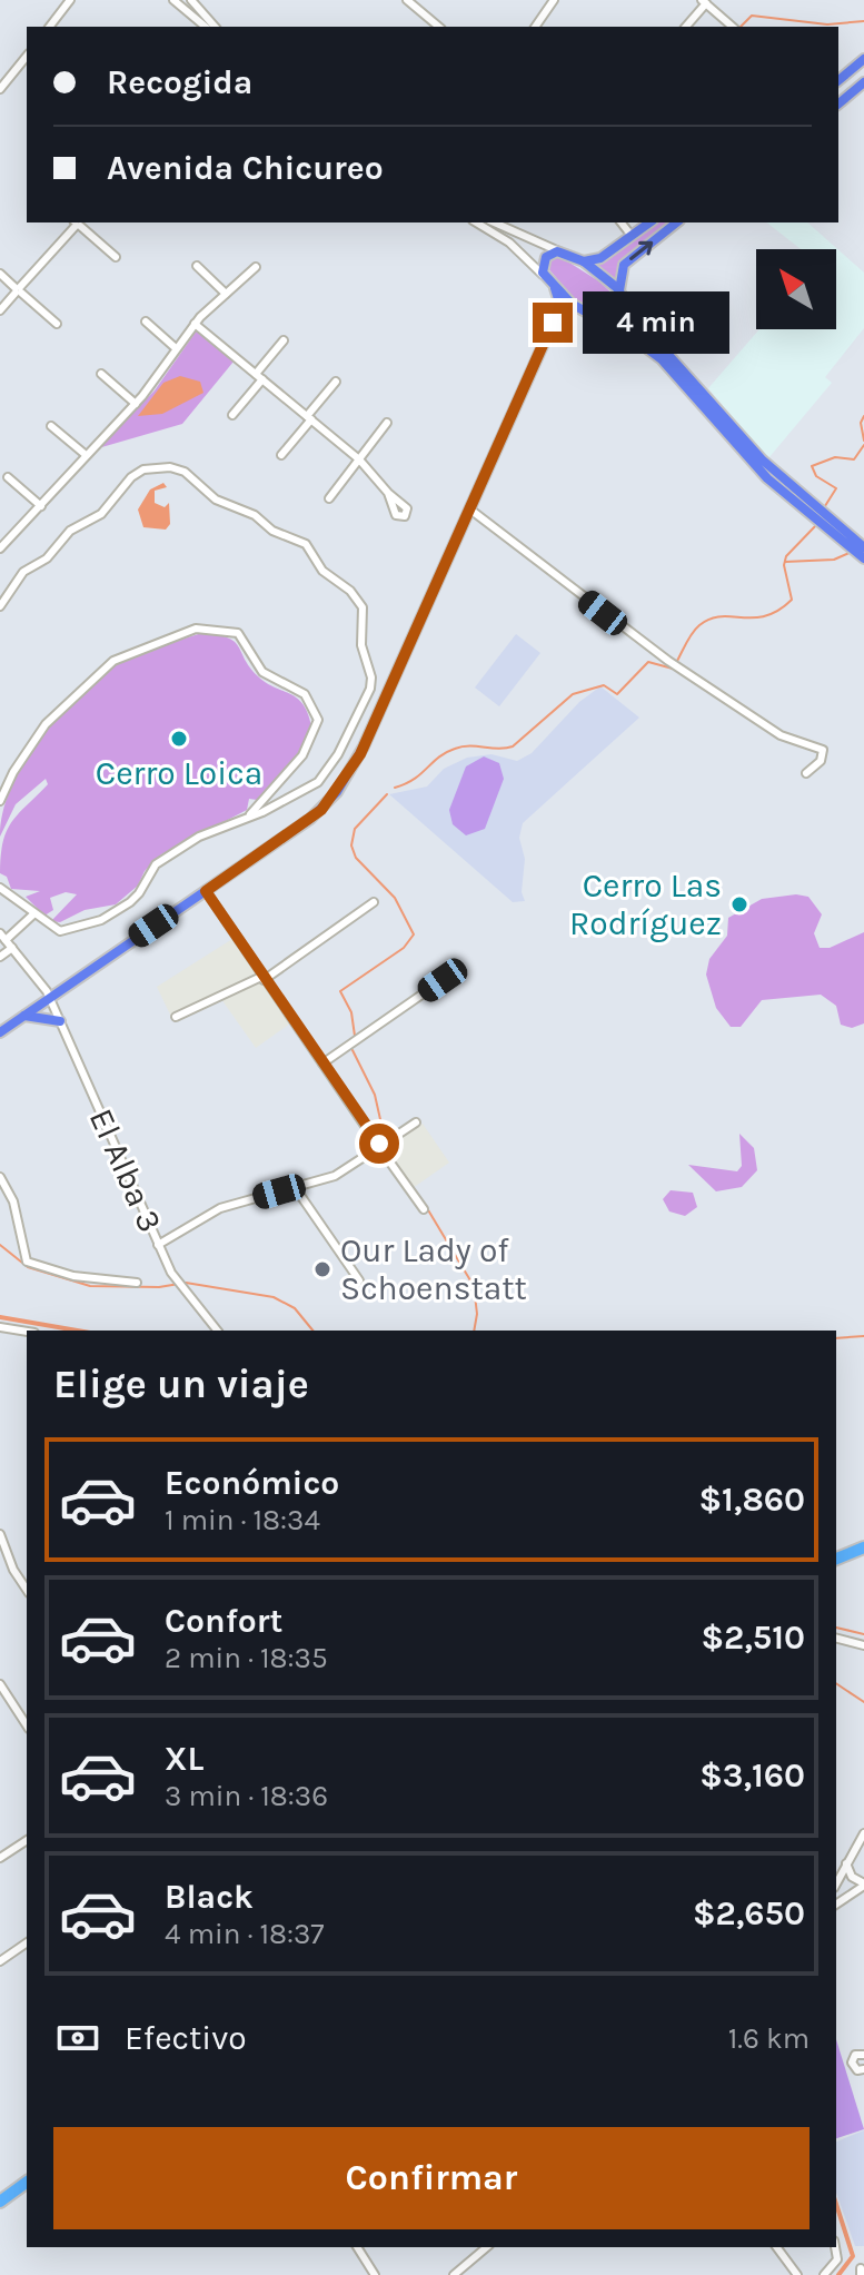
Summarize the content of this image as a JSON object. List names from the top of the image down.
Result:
{
  "streets": {
    "street": ["El Alba 3"]
  },
  "places": ["Cerro Loica", "Cerro Las Rodríguez", "Our Lady of Schoenstatt"],
  "north": "top left",
  "page": {
    "banner": ["Recogida", "Avenida Chicureo"],
    "bubble": "4 min",
    "heading": "Elige un viaje",
    "list": [
      {
        "name": "Económico",
        "note": "1 min · 18:34",
        "value": "$1,860"
      },
      {
        "name": "Confort",
        "note": "2 min · 18:35",
        "value": "$2,510"
      },
      {
        "name": "XL",
        "note": "3 min · 18:36",
        "value": "$3,160"
      },
      {
        "name": "Black",
        "note": "4 min · 18:37",
        "value": "$2,650"
      }
    ],
    "pay": ["Efectivo", "1.6 km"],
    "buttons": "Confirmar"
  }
}
